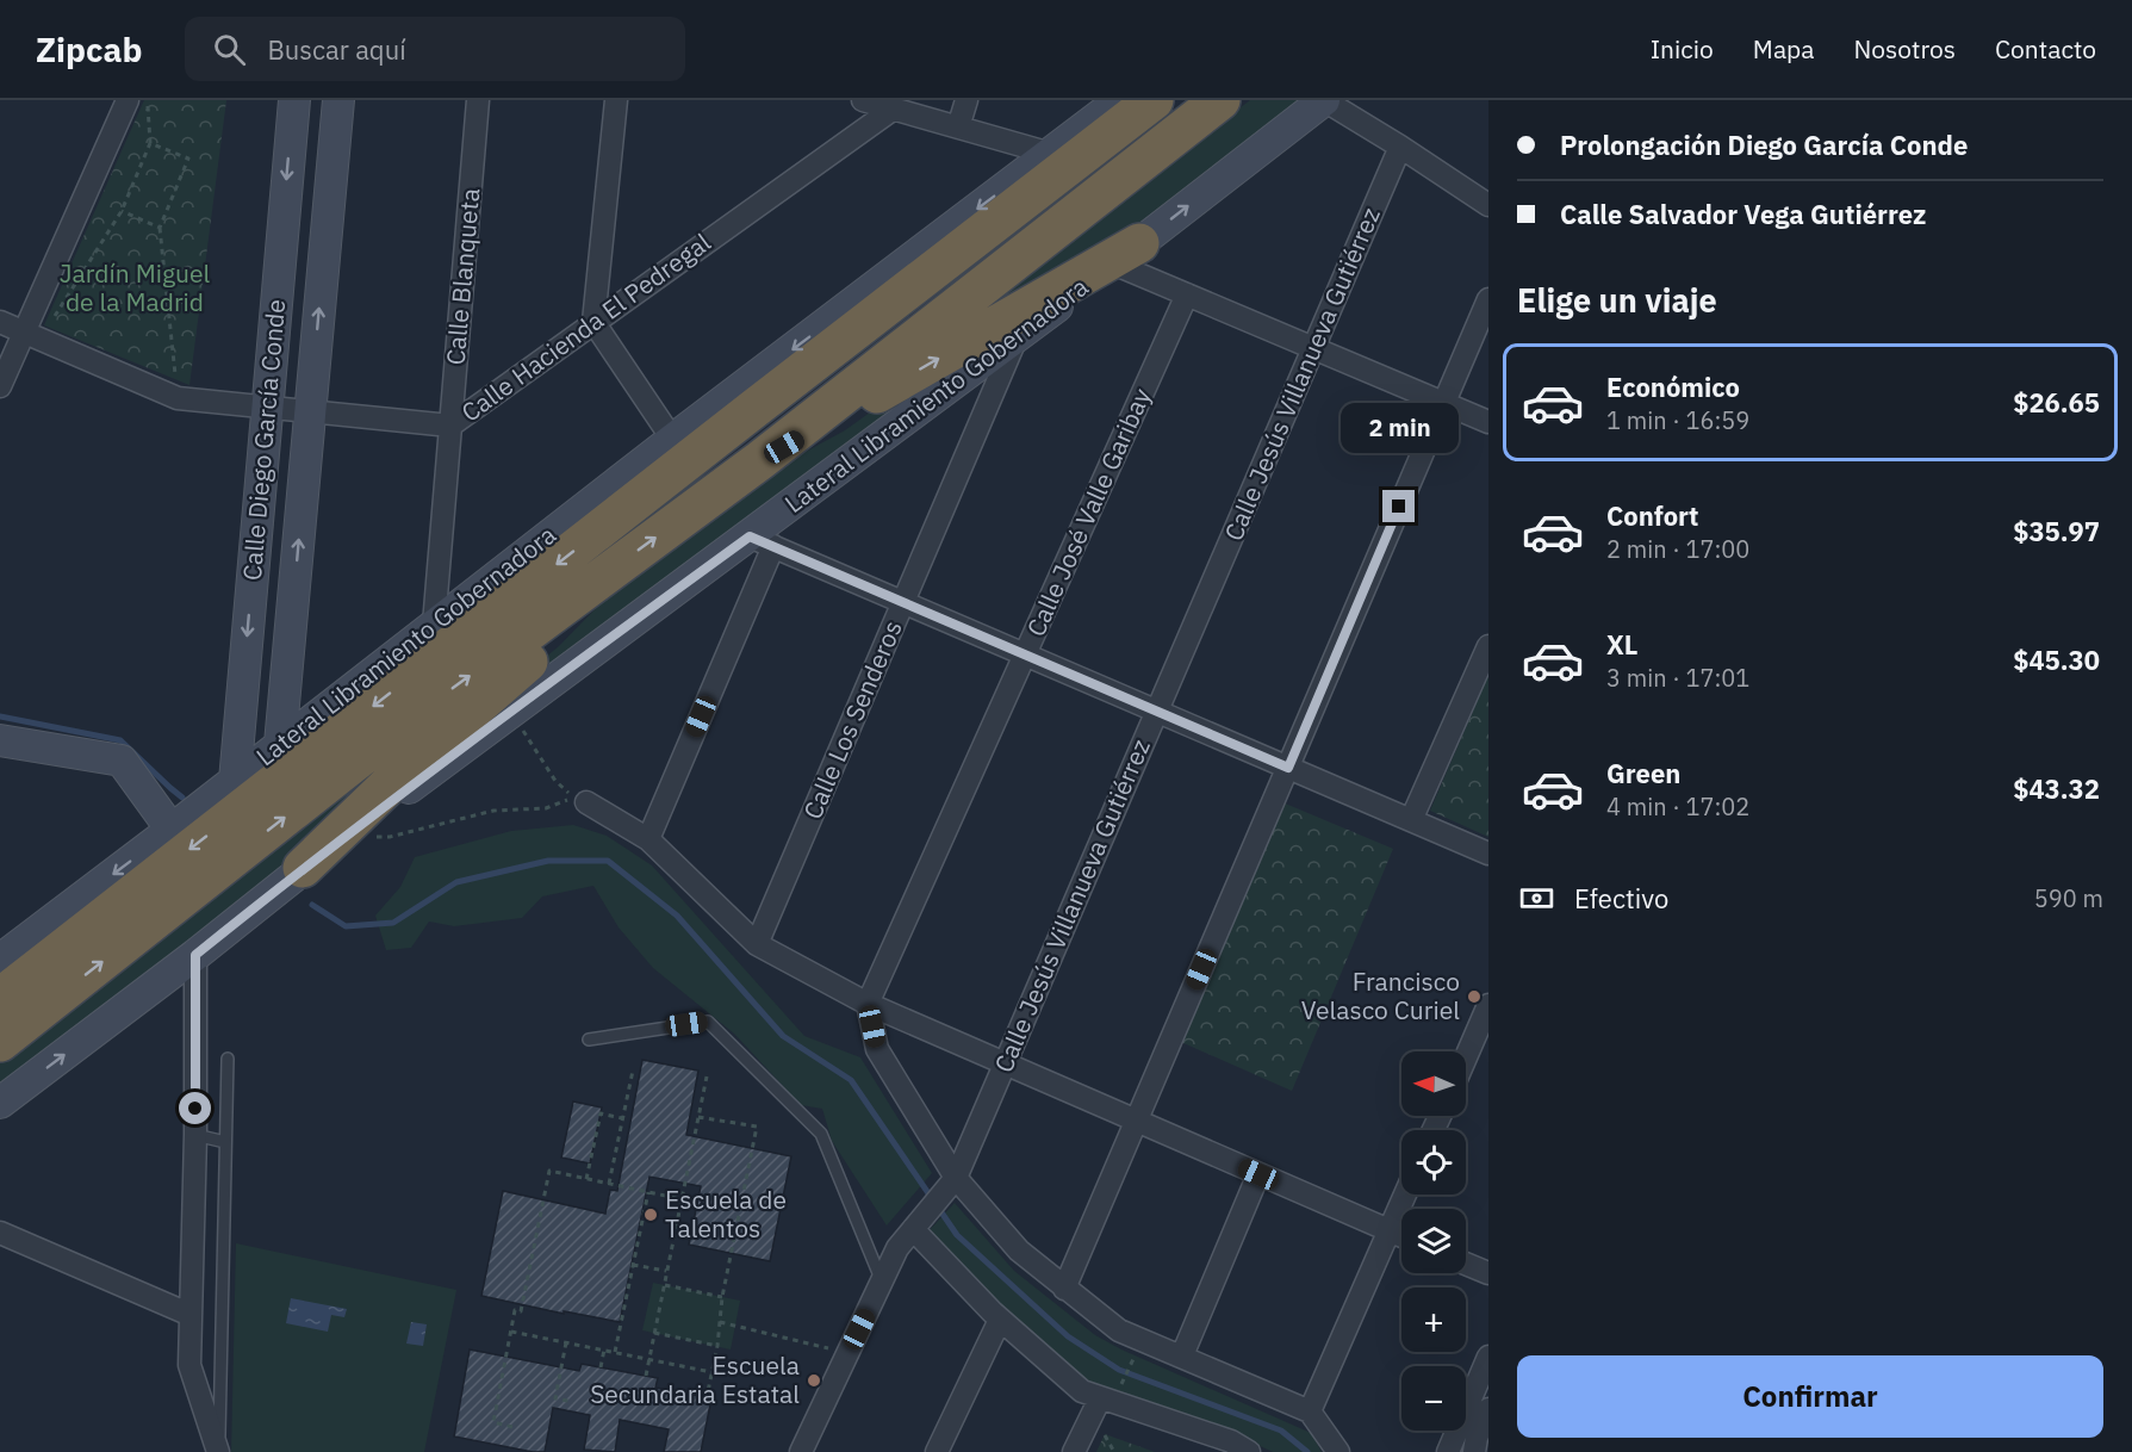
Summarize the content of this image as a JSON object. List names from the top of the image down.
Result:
{
  "streets": {
    "street": [
      "Calle Blanqueta",
      "Calle Hacienda El Pedregal",
      "Calle Jesús Villanueva Gutiérrez",
      "Lateral Libramiento Gobernadora",
      "Calle Diego García Conde",
      "Calle José Valle Garibay",
      "Calle Los Senderos"
    ]
  },
  "crossings": [
    ["Calle Blanqueta", "Calle Hacienda El Pedregal"],
    ["Calle Blanqueta", "Lateral Libramiento Gobernadora"],
    ["Calle Hacienda El Pedregal", "Calle Diego García Conde"],
    ["Lateral Libramiento Gobernadora", "Calle Diego García Conde"],
    ["Lateral Libramiento Gobernadora", "Calle Los Senderos"]
  ],
  "parks": ["Jardín Miguel de la Madrid"],
  "places": ["Francisco Velasco Curiel", "Escuela de Talentos", "Escuela Secundaria Estatal"],
  "north": "left",
  "page": {
    "header": "Zipcab",
    "search": "Buscar aquí",
    "nav": [
      "Inicio",
      "Mapa",
      "Nosotros",
      "Contacto"
    ],
    "banner": ["Prolongación Diego García Conde", "Calle Salvador Vega Gutiérrez"],
    "heading": "Elige un viaje",
    "list": [
      {
        "name": "Económico",
        "note": "1 min · 16:59",
        "value": "$26.65"
      },
      {
        "name": "Confort",
        "note": "2 min · 17:00",
        "value": "$35.97"
      },
      {
        "name": "XL",
        "note": "3 min · 17:01",
        "value": "$45.30"
      },
      {
        "name": "Green",
        "note": "4 min · 17:02",
        "value": "$43.32"
      }
    ],
    "bubble": "2 min",
    "pay": ["Efectivo", "590 m"],
    "map_buttons": ["+", "−"],
    "buttons": "Confirmar"
  }
}
